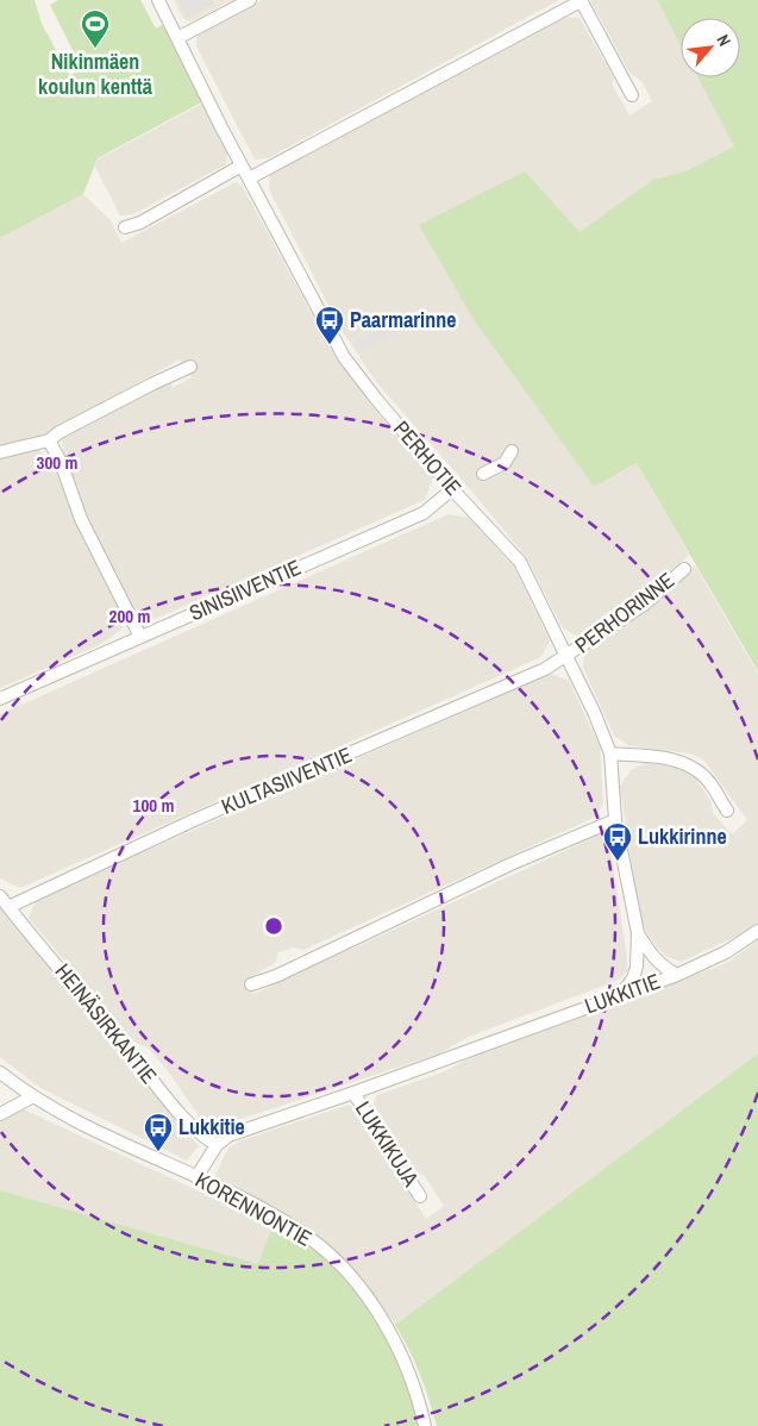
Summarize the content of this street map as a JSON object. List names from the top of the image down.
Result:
{
  "streets": {
    "street": [
      "PERHOTIE",
      "SINISIIVENTIE",
      "PERHORINNE",
      "KULTASIIVENTIE",
      "LUKKITIE",
      "HEINÄSIRKANTIE",
      "LUKKIKUJA",
      "KORENNONTIE"
    ]
  },
  "crossings": [
    ["PERHOTIE", "SINISIIVENTIE"],
    ["PERHOTIE", "PERHORINNE"],
    ["PERHOTIE", "KULTASIIVENTIE"],
    ["PERHOTIE", "LUKKITIE"],
    ["PERHORINNE", "KULTASIIVENTIE"],
    ["KULTASIIVENTIE", "HEINÄSIRKANTIE"],
    ["LUKKITIE", "HEINÄSIRKANTIE"],
    ["LUKKITIE", "LUKKIKUJA"],
    ["LUKKITIE", "KORENNONTIE"]
  ],
  "places": {
    "sports": ["Nikinmäen koulun kenttä"],
    "bus stop": ["Paarmarinne", "Lukkirinne", "Lukkitie"]
  },
  "north": "top right",
  "rings": ["300 m", "200 m", "100 m"]
}
